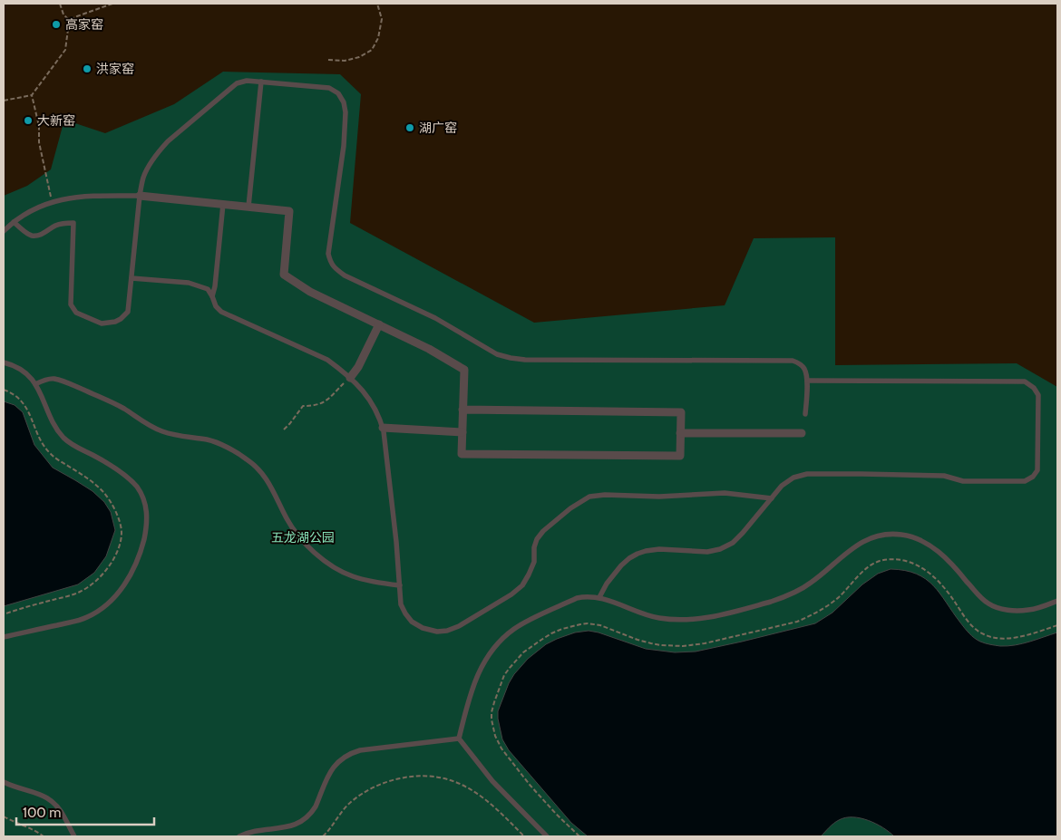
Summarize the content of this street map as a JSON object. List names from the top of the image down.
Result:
{
  "parks": ["五龙湖公园"],
  "places": [
    "高家窑",
    "洪家窑",
    "大新窑",
    "湖广窑"
  ],
  "scale_bar": "100 m"
}
